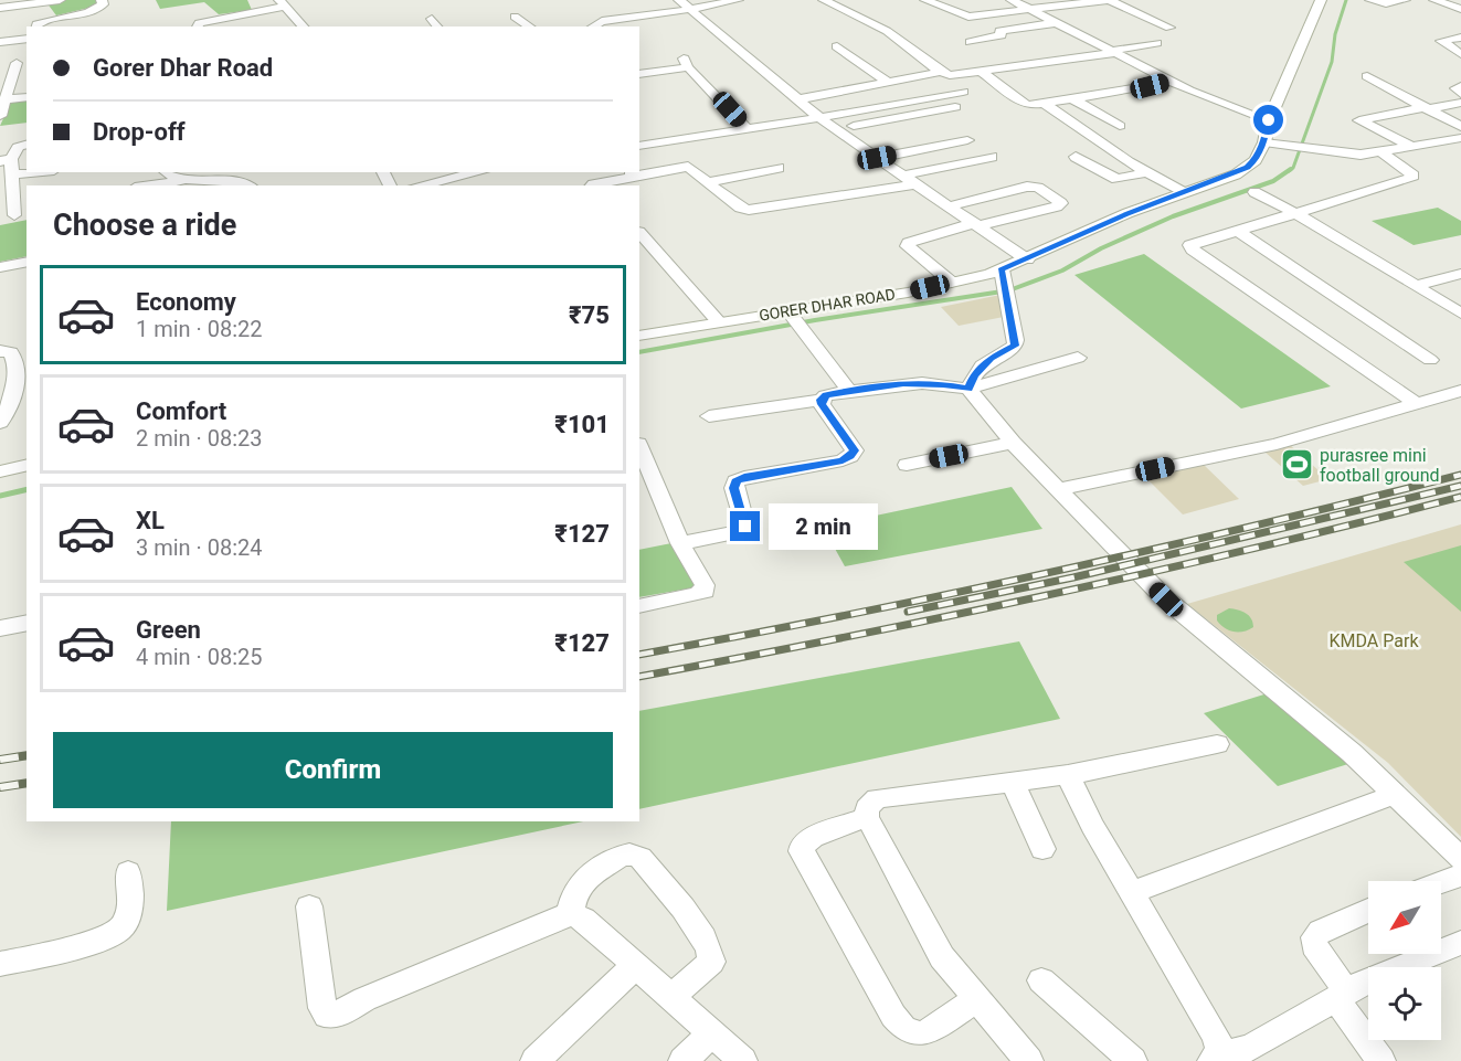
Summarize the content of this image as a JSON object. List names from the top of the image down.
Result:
{
  "streets": {
    "street": ["GORER DHAR ROAD"]
  },
  "parks": ["KMDA Park"],
  "places": {
    "sports": ["purasree mini football ground"]
  },
  "north": "bottom left",
  "page": {
    "banner": ["Gorer Dhar Road", "Drop-off"],
    "heading": "Choose a ride",
    "list": [
      {
        "name": "Economy",
        "note": "1 min · 08:22",
        "value": "₹75"
      },
      {
        "name": "Comfort",
        "note": "2 min · 08:23",
        "value": "₹101"
      },
      {
        "name": "XL",
        "note": "3 min · 08:24",
        "value": "₹127"
      },
      {
        "name": "Green",
        "note": "4 min · 08:25",
        "value": "₹127"
      }
    ],
    "bubble": "2 min",
    "buttons": "Confirm"
  }
}
